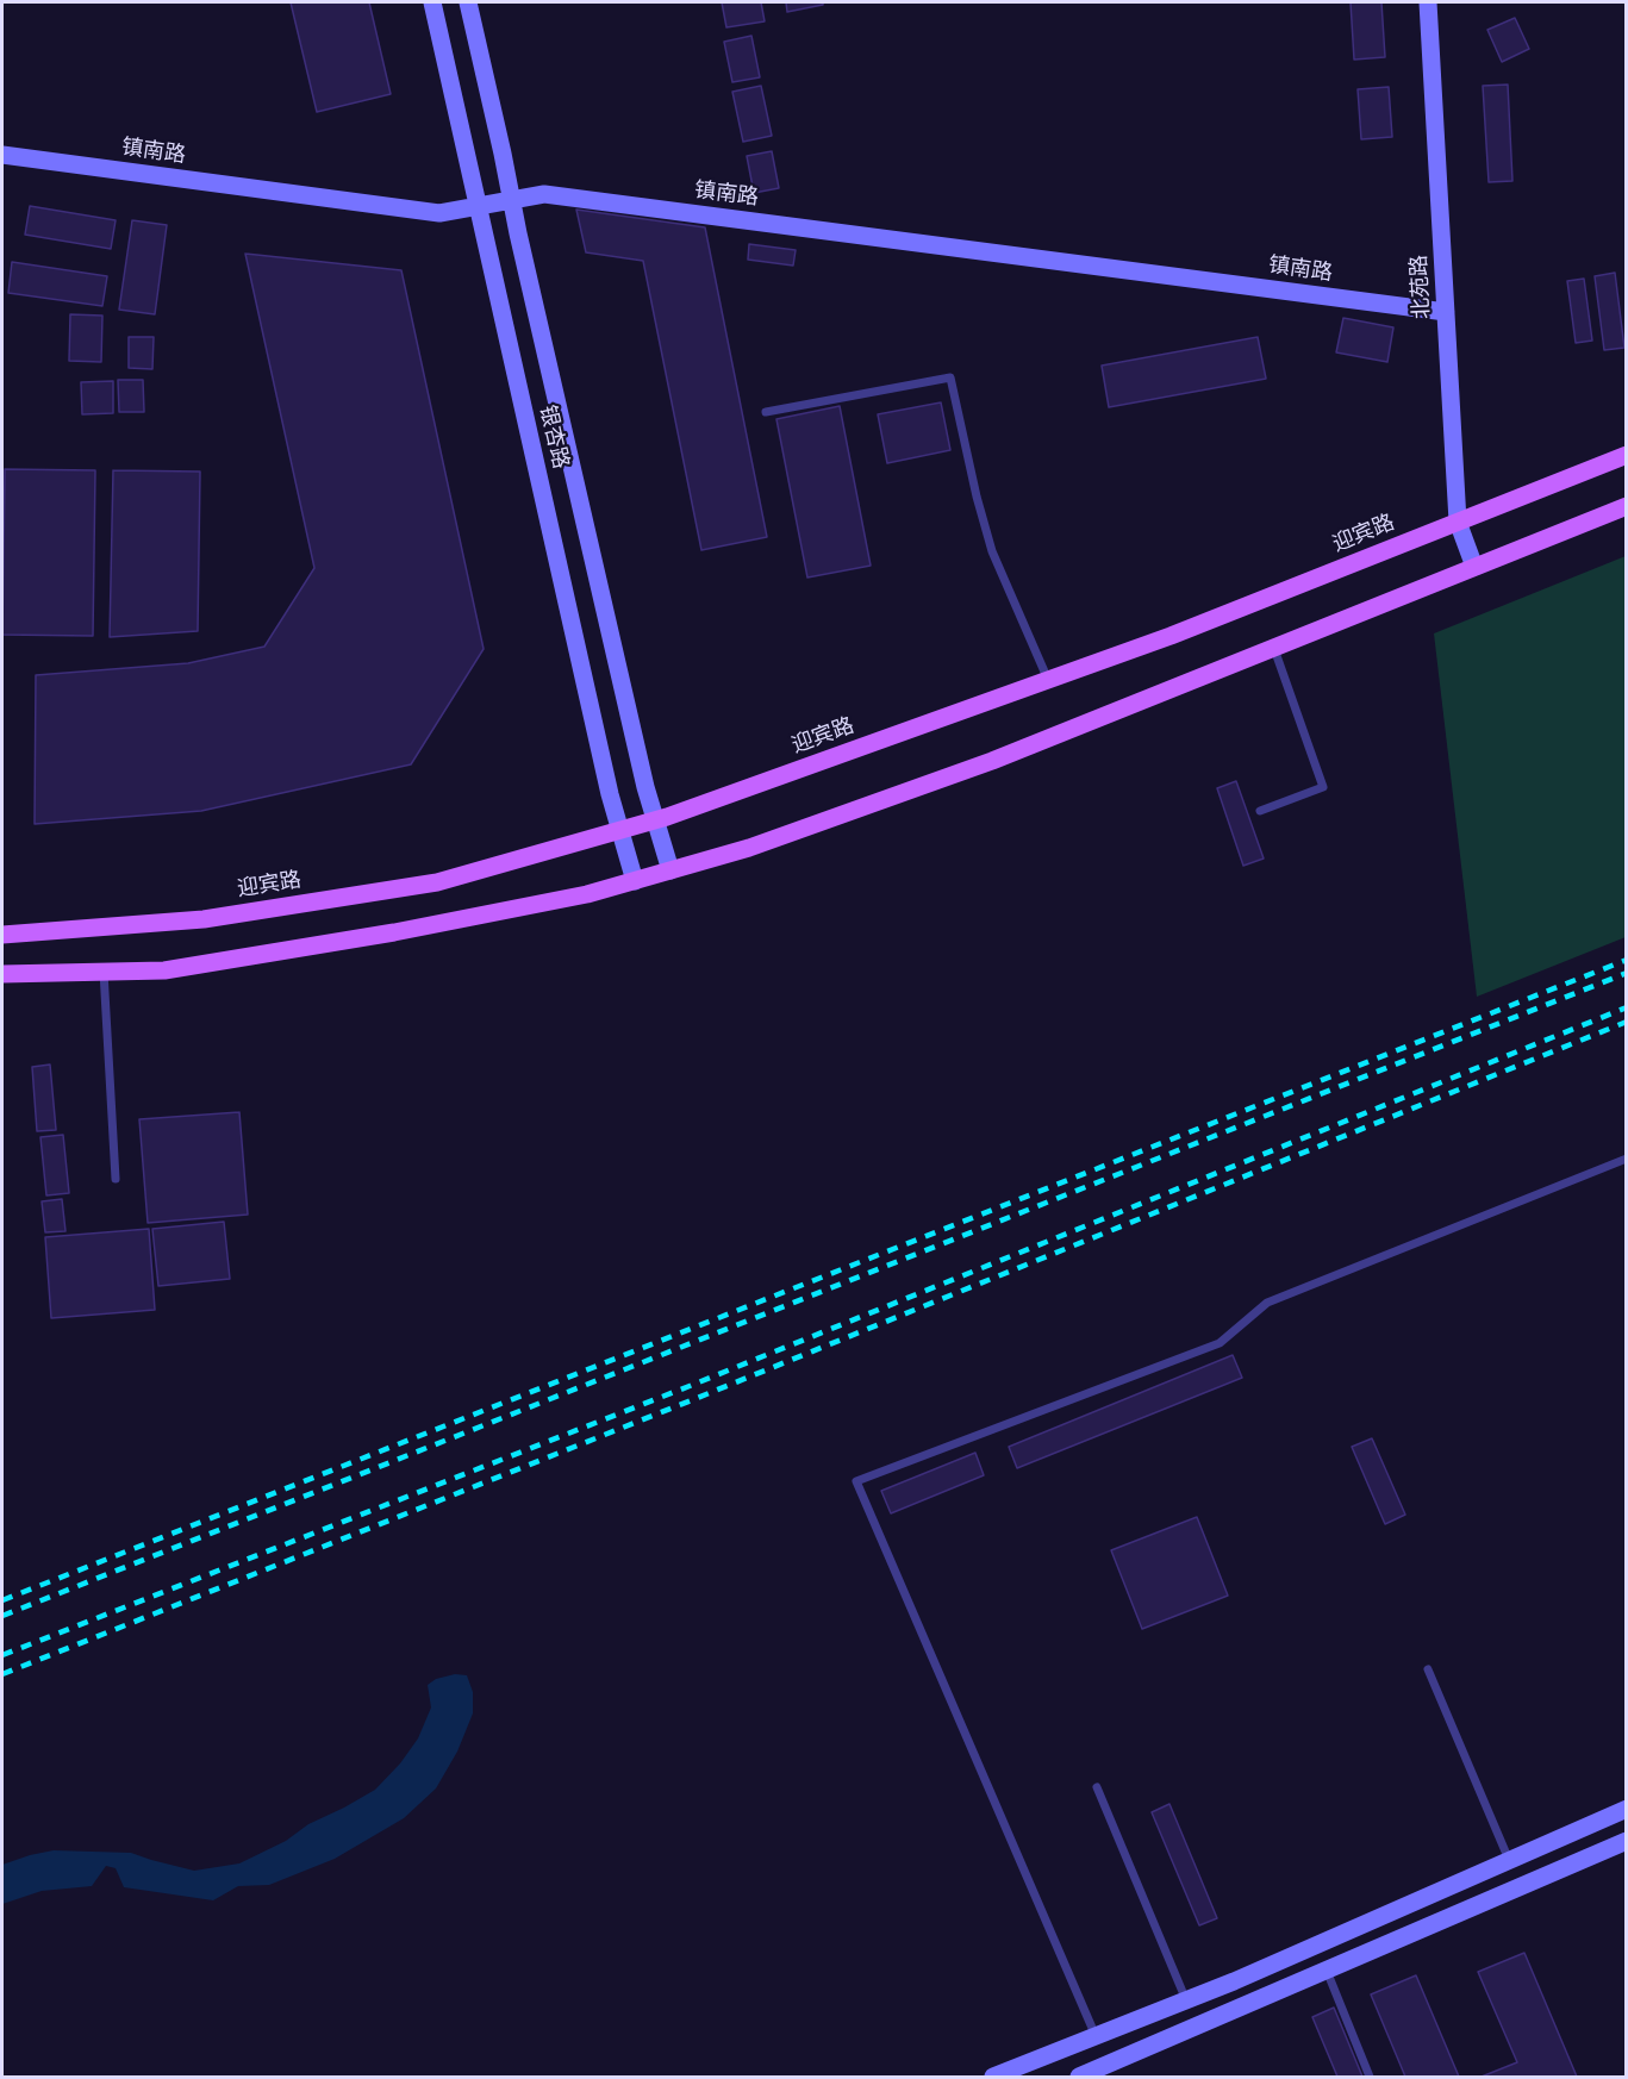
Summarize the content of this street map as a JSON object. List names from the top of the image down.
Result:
{
  "streets": {
    "main road": ["迎宾路"],
    "street": ["镇南路", "北苑路", "银杏路"]
  },
  "crossings": [
    ["镇南路", "北苑路"],
    ["镇南路", "银杏路"],
    ["北苑路", "迎宾路"],
    ["银杏路", "迎宾路"]
  ]
}
